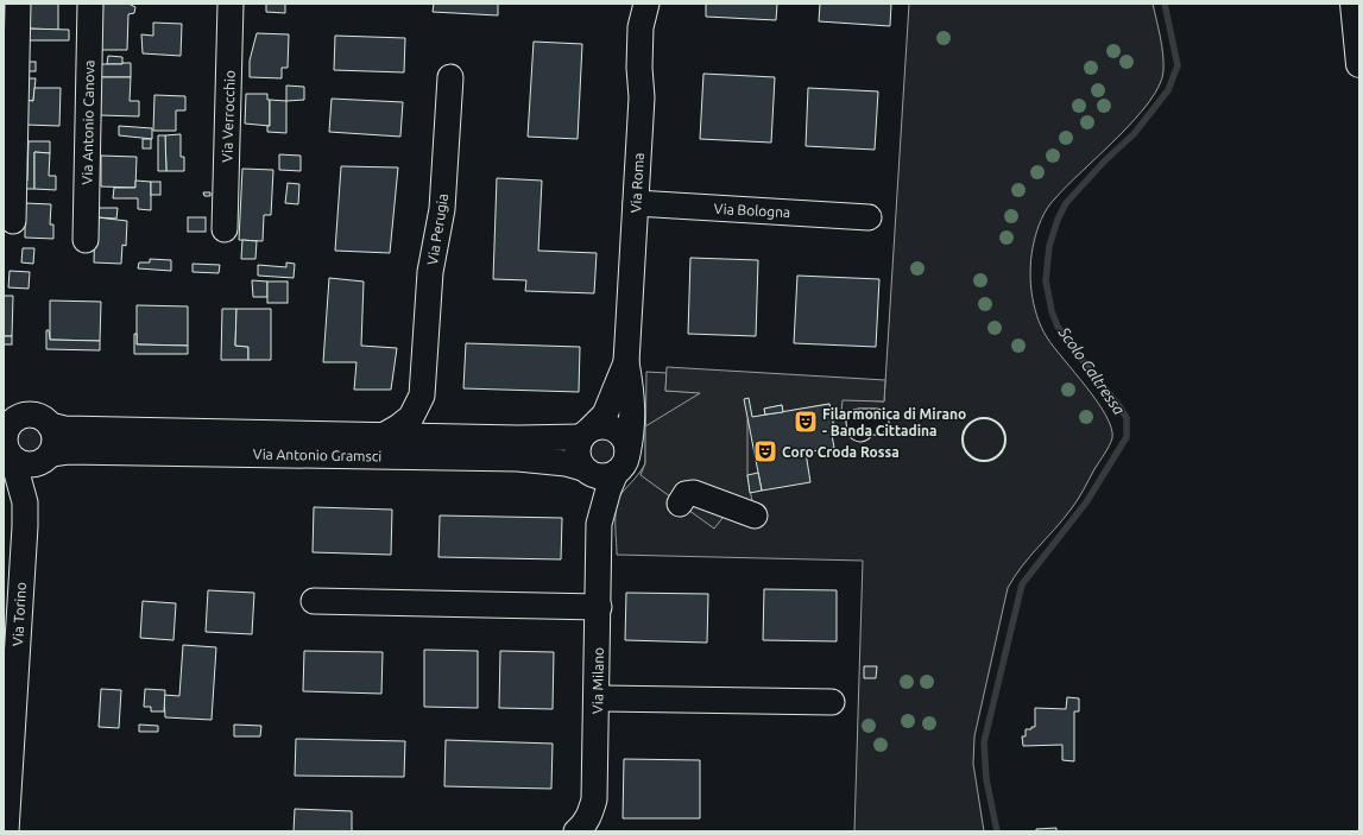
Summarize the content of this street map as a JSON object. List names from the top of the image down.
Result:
{
  "streets": {
    "street": [
      "Via Verrocchio",
      "Via Antonio Canova",
      "Via Roma",
      "Via Bologna",
      "Via Perugia",
      "Via Antonio Gramsci",
      "Via Torino",
      "Via Milano"
    ]
  },
  "crossings": [
    ["Via Roma", "Via Bologna"],
    ["Via Roma", "Via Antonio Gramsci"],
    ["Via Roma", "Via Milano"],
    ["Via Perugia", "Via Antonio Gramsci"],
    ["Via Antonio Gramsci", "Via Torino"],
    ["Via Antonio Gramsci", "Via Milano"]
  ],
  "water": ["Scolo Caltressa"],
  "places": {
    "theatre": ["Filarmonica di Mirano - Banda Cittadina", "Coro Croda Rossa"]
  }
}
